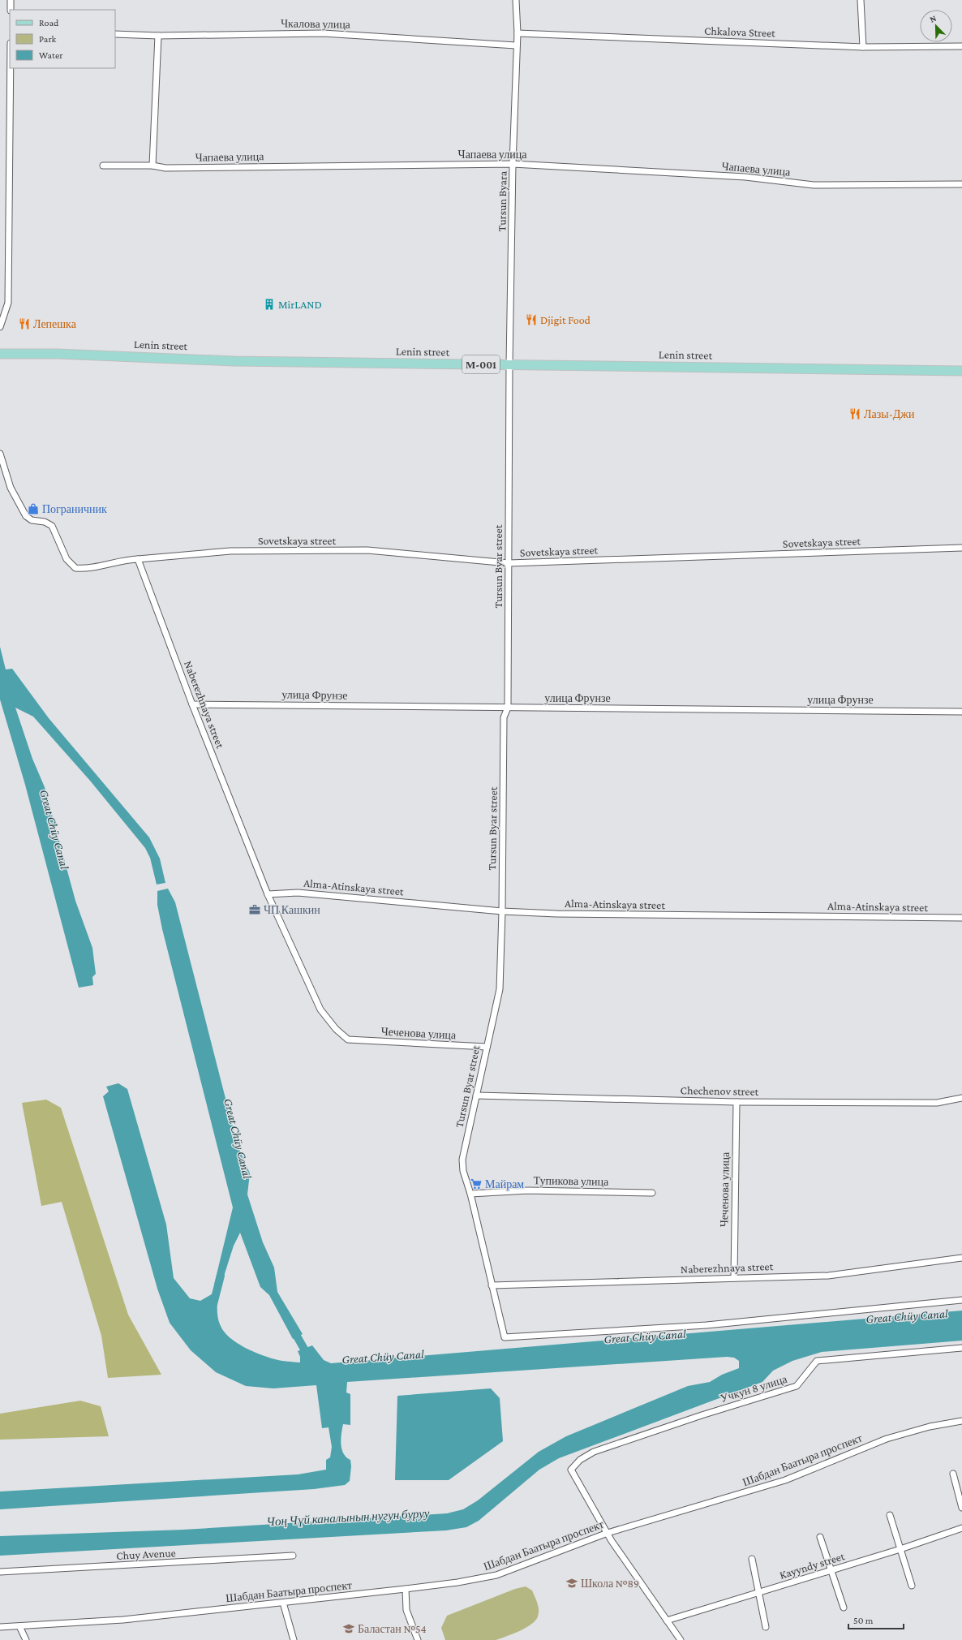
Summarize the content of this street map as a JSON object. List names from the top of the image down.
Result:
{
  "streets": {
    "main road": ["Lenin street", "М-001"],
    "street": [
      "Чкалова улица",
      "Chkalova Street",
      "Чапаева улица",
      "Tursun Byara",
      "Sovetskaya street",
      "Tursun Byar street",
      "улица Фрунзе",
      "Naberezhnaya street",
      "Alma-Atinskaya street",
      "Чеченова улица",
      "Chechenov street",
      "Тупикова улица",
      "Учкун 8 улица",
      "Шабдан Баатыра проспект",
      "Chuy Avenue",
      "Kayyndy street"
    ]
  },
  "crossings": [
    ["Чкалова улица", "Tursun Byara"],
    ["Chkalova Street", "Tursun Byara"],
    ["Чапаева улица", "Tursun Byara"],
    ["Tursun Byara", "Lenin street"],
    ["Tursun Byara", "Tursun Byar street"],
    ["Lenin street", "Tursun Byar street"],
    ["Sovetskaya street", "Tursun Byar street"],
    ["Sovetskaya street", "Naberezhnaya street"],
    ["Tursun Byar street", "улица Фрунзе"],
    ["Tursun Byar street", "Naberezhnaya street"],
    ["Tursun Byar street", "Alma-Atinskaya street"],
    ["Tursun Byar street", "Чеченова улица"],
    ["Tursun Byar street", "Chechenov street"],
    ["Tursun Byar street", "Тупикова улица"],
    ["улица Фрунзе", "Naberezhnaya street"],
    ["Naberezhnaya street", "Alma-Atinskaya street"],
    ["Naberezhnaya street", "Чеченова улица"],
    ["Чеченова улица", "Chechenov street"],
    ["Учкун 8 улица", "Шабдан Баатыра проспект"]
  ],
  "water": ["Great Chüy Canal", "Чоң Чүй каналынын нугун буруу"],
  "places": {
    "building": ["MirLAND"],
    "restaurant": ["Djigit Food", "Лепешка", "Лазы-Джи"],
    "shop": ["Пограничник"],
    "office": ["ЧП Кашкин"],
    "supermarket": ["Майрам"],
    "school or university": ["Школа №89", "Баластан №54"]
  },
  "legend": ["Road", "Park", "Water"],
  "scale_bar": "50 m",
  "north": "top left"
}
